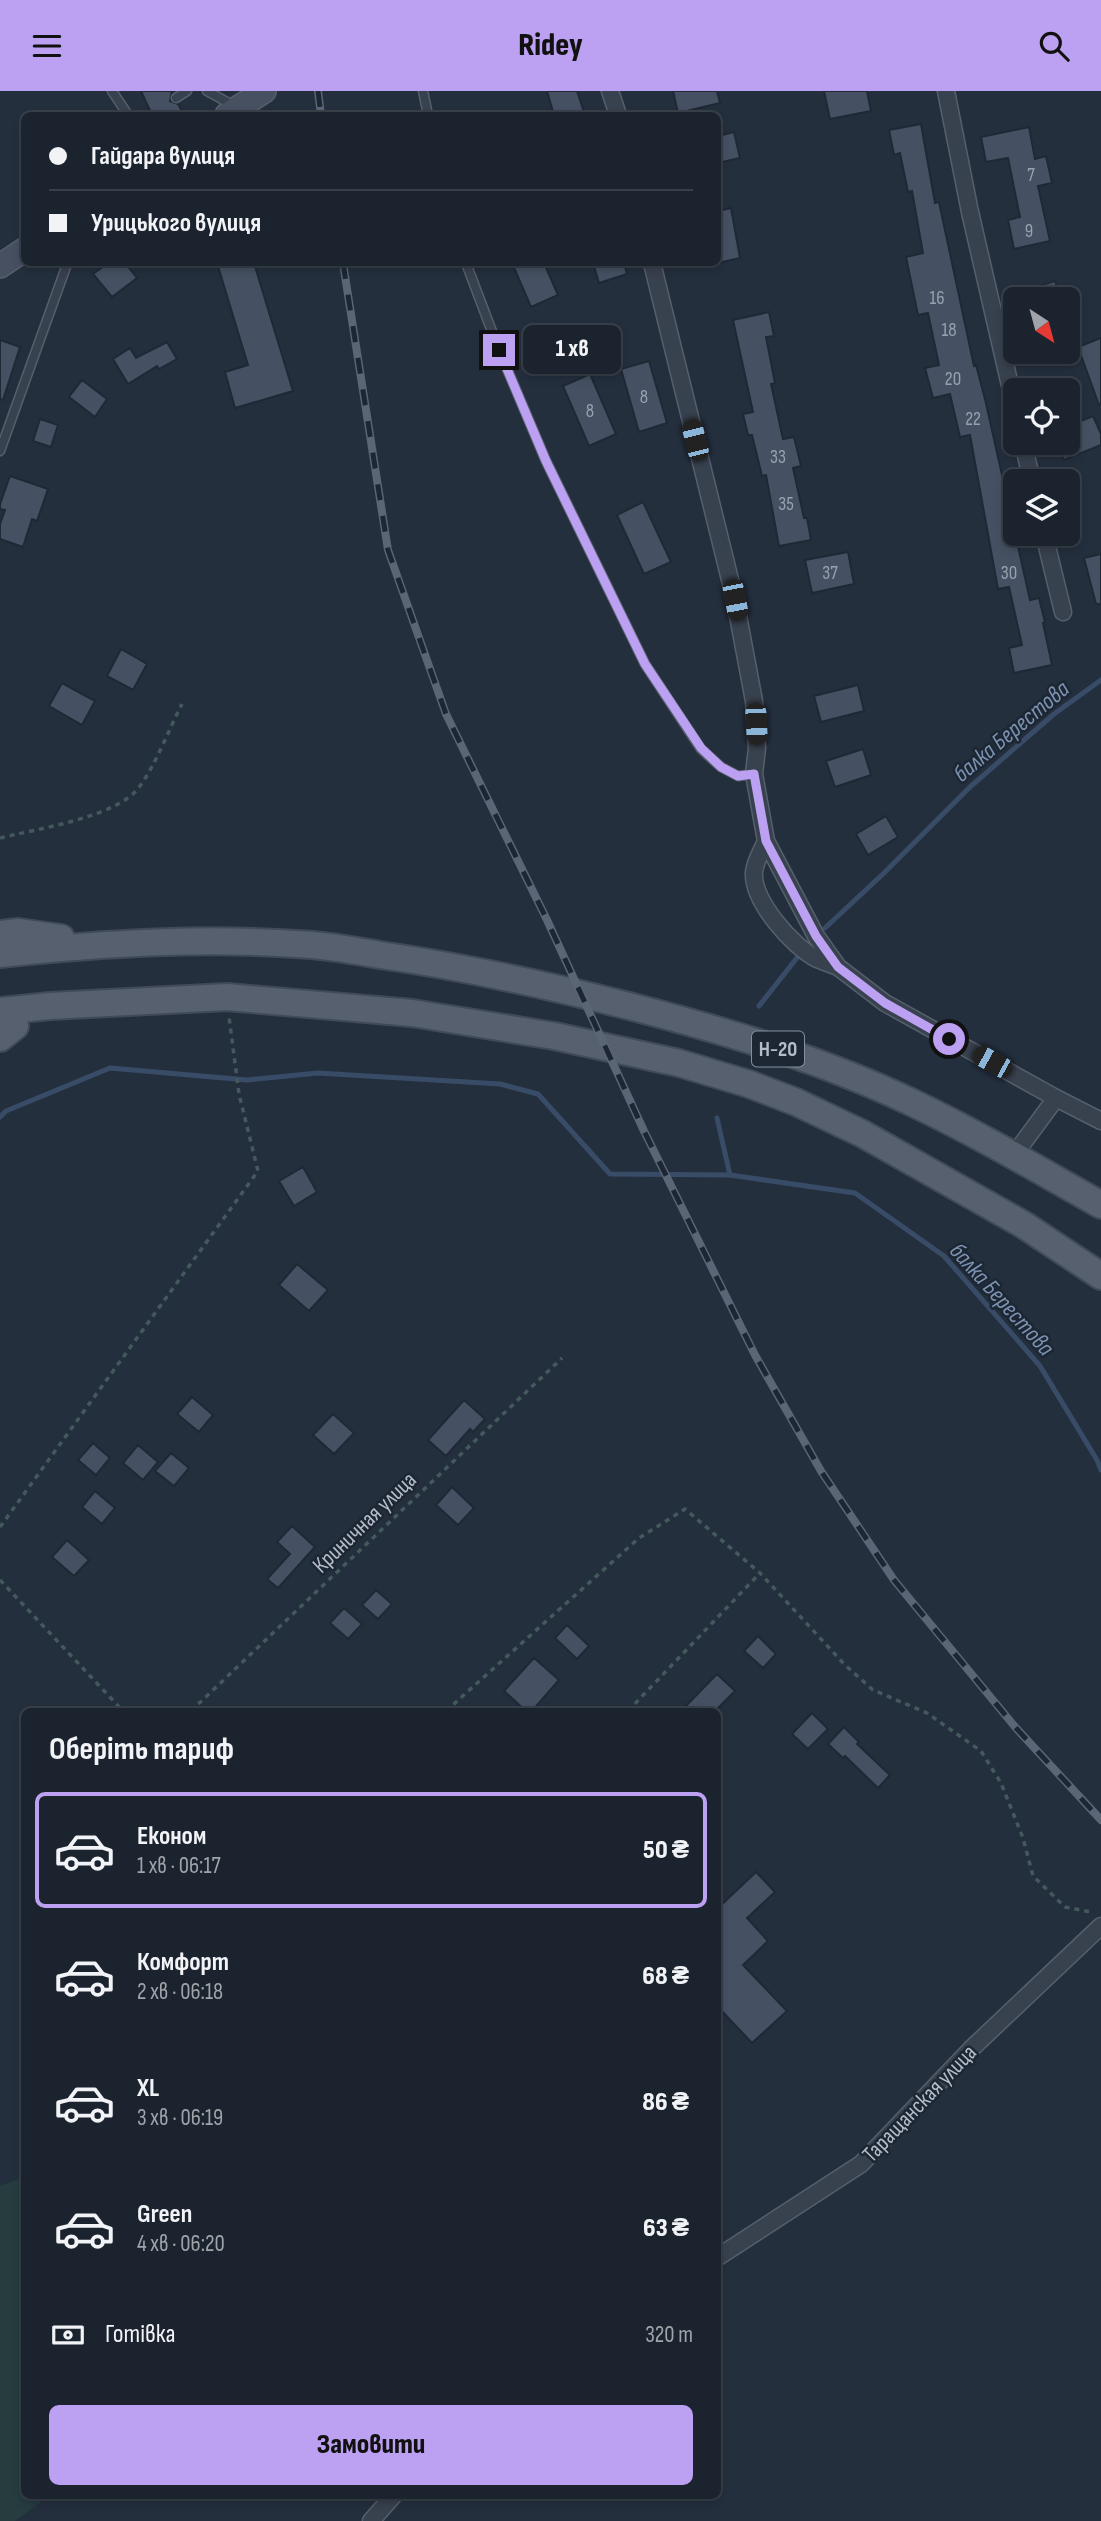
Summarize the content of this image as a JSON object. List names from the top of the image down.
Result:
{
  "streets": {
    "main road": ["Н-20"],
    "street": ["Таращанская улица"],
    "path": ["Криничная улица"]
  },
  "water": ["балка Берестова"],
  "house_numbers": [
    "7",
    "9",
    "16",
    "18",
    "20",
    "8",
    "8",
    "22",
    "33",
    "35",
    "37",
    "30"
  ],
  "north": "bottom right",
  "page": {
    "header": "Ridey",
    "banner": ["Гайдара вулиця", "Урицького вулиця"],
    "bubble": "1 хв",
    "heading": "Оберіть тариф",
    "list": [
      {
        "name": "Економ",
        "note": "1 хв · 06:17",
        "value": "50 ₴"
      },
      {
        "name": "Комфорт",
        "note": "2 хв · 06:18",
        "value": "68 ₴"
      },
      {
        "name": "XL",
        "note": "3 хв · 06:19",
        "value": "86 ₴"
      },
      {
        "name": "Green",
        "note": "4 хв · 06:20",
        "value": "63 ₴"
      }
    ],
    "pay": ["Готівка", "320 m"],
    "buttons": "Замовити"
  }
}
